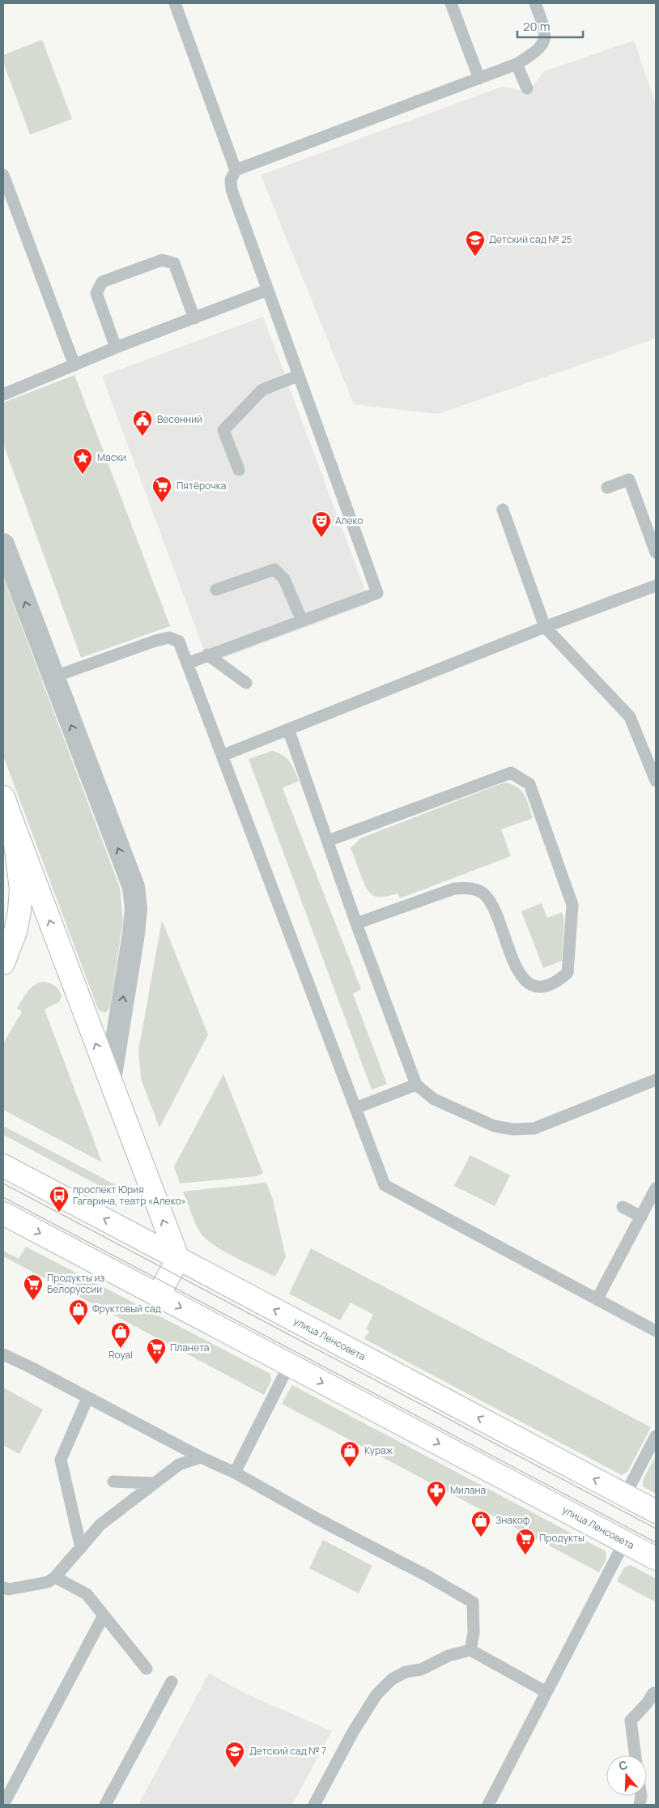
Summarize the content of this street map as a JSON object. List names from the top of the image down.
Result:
{
  "streets": {
    "street": ["улица Ленсовета"]
  },
  "places": {
    "school or university": ["Детский сад № 25", "Детский сад № 7"],
    "public building": ["Весенний"],
    "place": ["Маски"],
    "supermarket": [
      "Пятёрочка",
      "Продукты из Белоруссии",
      "Планета",
      "Продукты"
    ],
    "theatre": ["Алеко"],
    "bus stop": ["проспект Юрия Гагарина, театр «Алеко»"],
    "shop": [
      "Фруктовый сад",
      "Royal",
      "Кураж",
      "Знакоф"
    ],
    "pharmacy": ["Милана"]
  },
  "scale_bar": "20 m",
  "north": "top"
}
